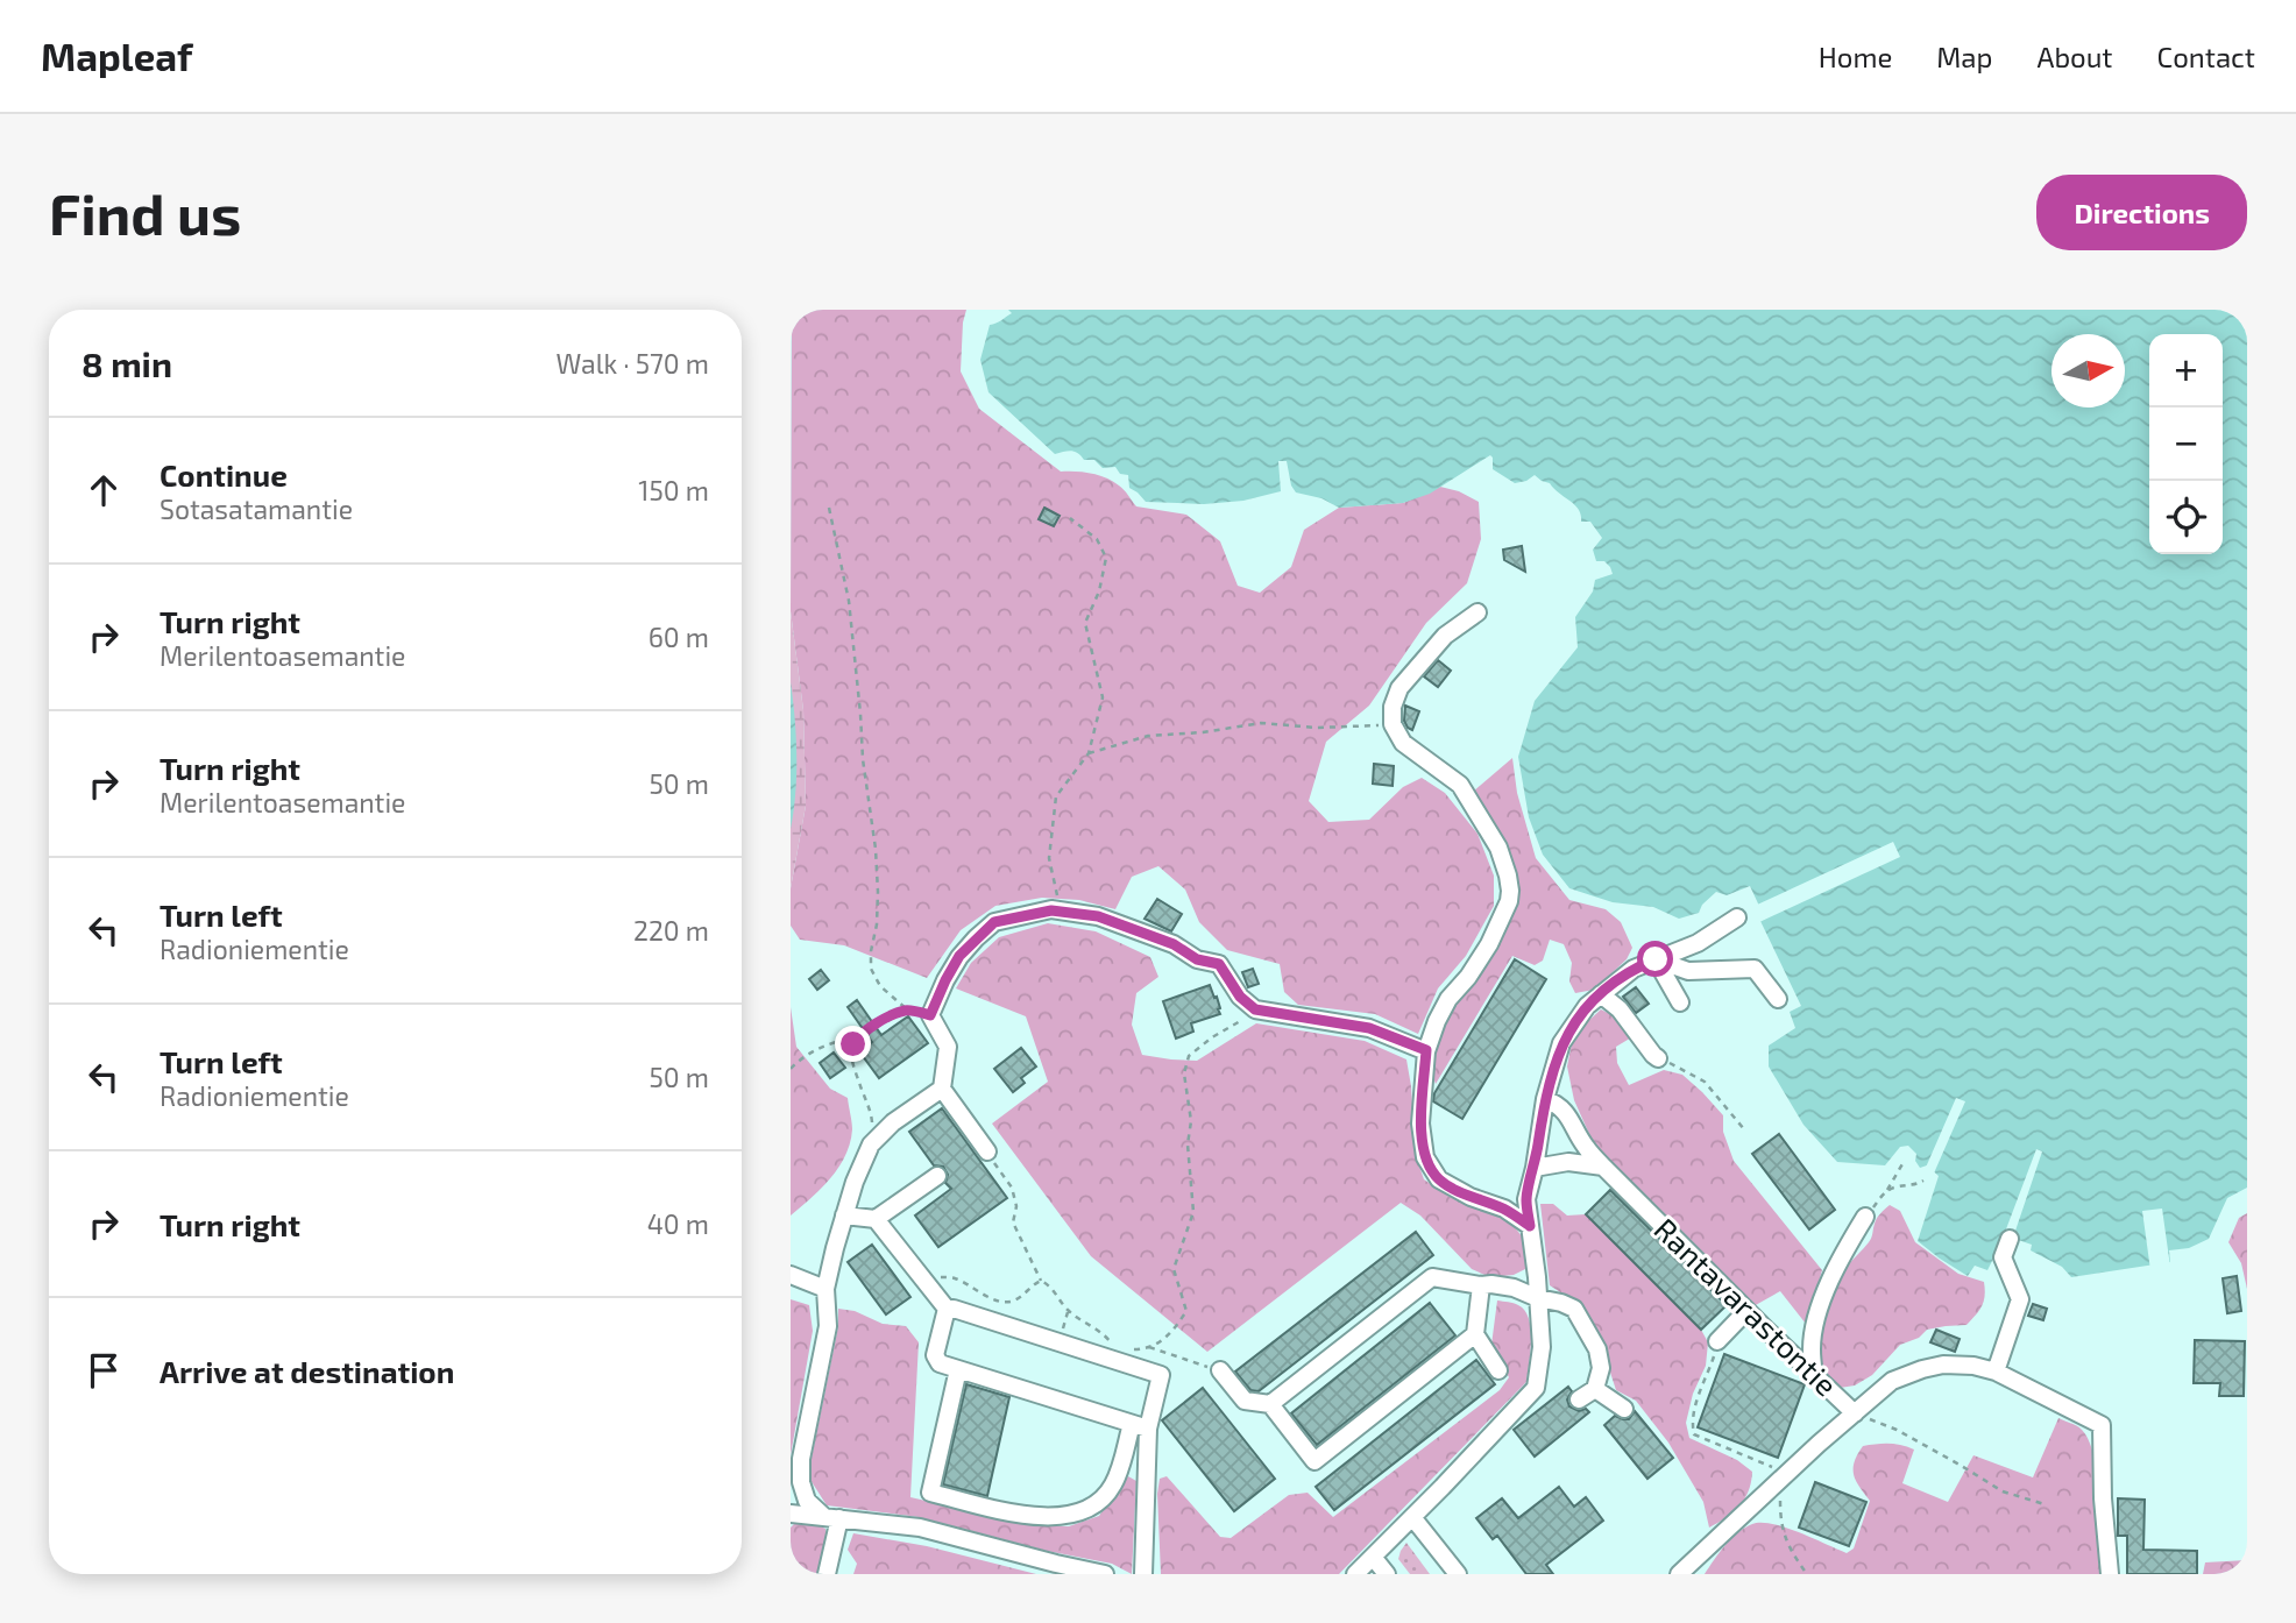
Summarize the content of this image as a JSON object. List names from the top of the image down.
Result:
{
  "streets": {
    "street": ["Rantavarastontie"]
  },
  "north": "right",
  "page": {
    "header": "Mapleaf",
    "nav": [
      "Home",
      "Map",
      "About",
      "Contact"
    ],
    "buttons": "Directions",
    "title": "Find us",
    "heading": ["8 min", "Walk · 570 m"],
    "map_buttons": ["+", "−"],
    "list": [
      ["Continue", "Sotasatamantie", "150 m"],
      ["Turn right", "Merilentoasemantie", "60 m"],
      ["Turn right", "Merilentoasemantie", "50 m"],
      ["Turn left", "Radioniementie", "220 m"],
      ["Turn left", "Radioniementie", "50 m"],
      ["Turn right", "40 m"],
      "Arrive at destination"
    ]
  }
}
